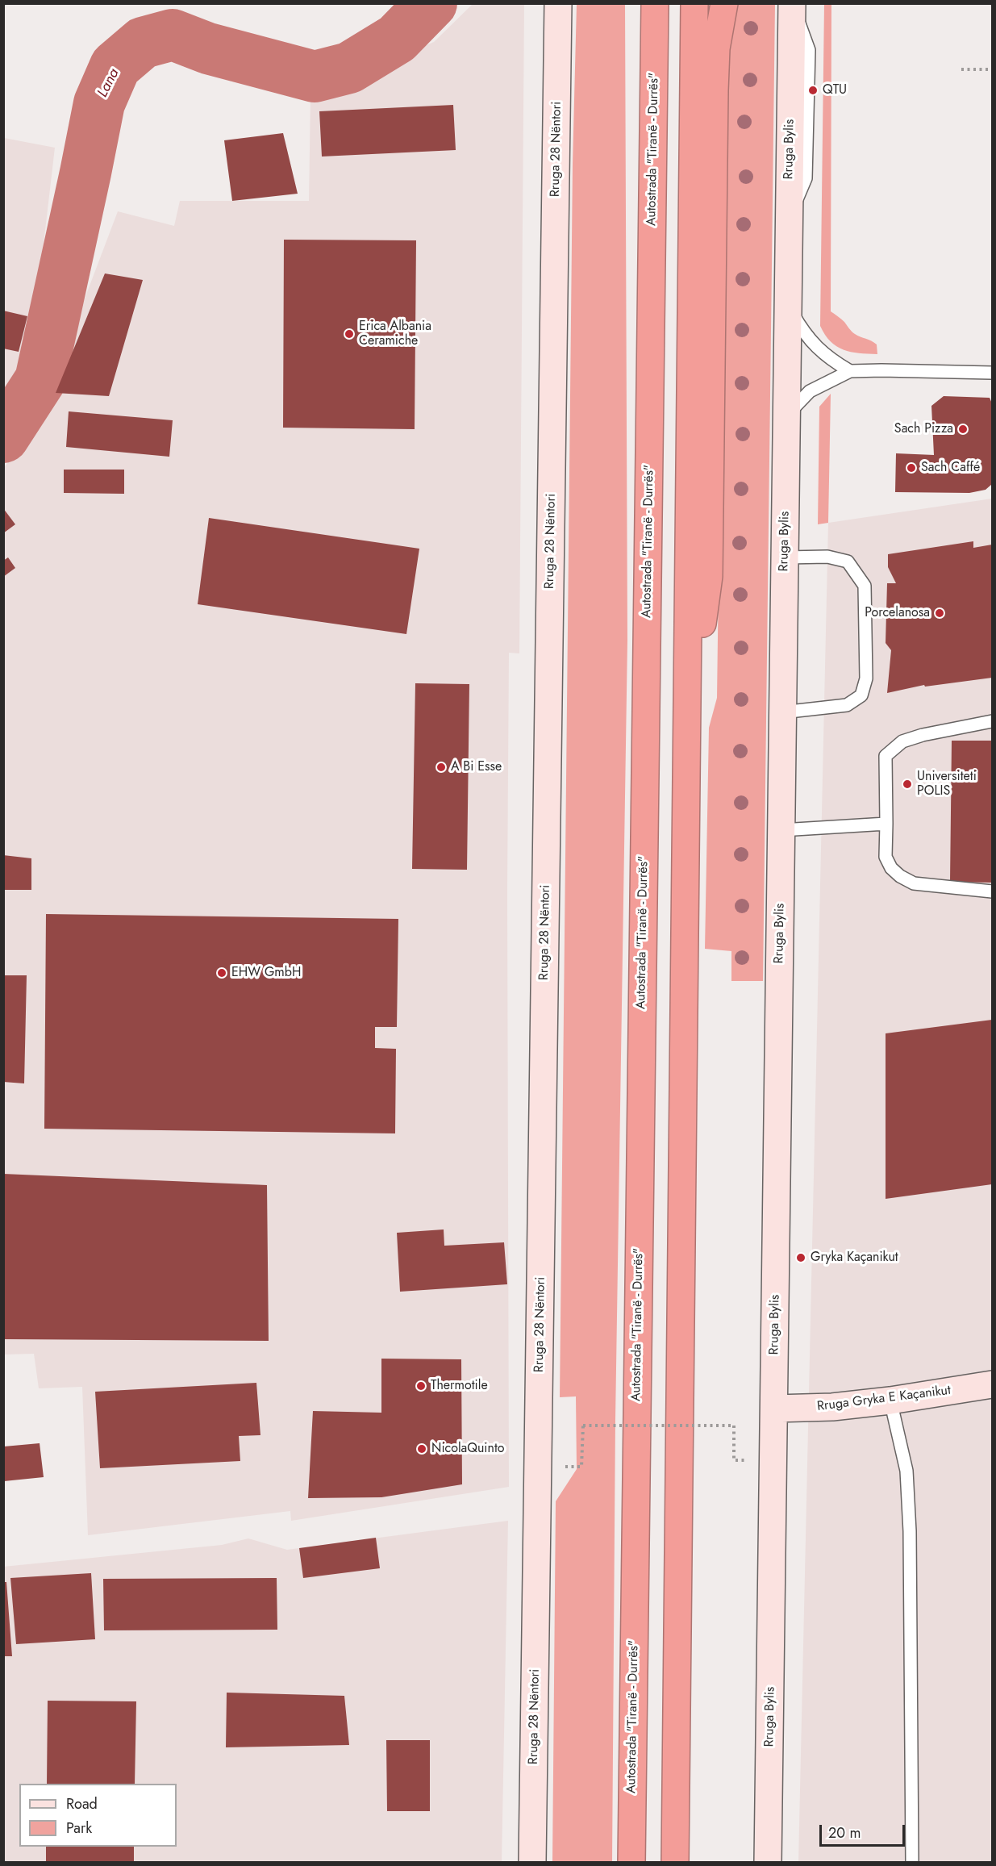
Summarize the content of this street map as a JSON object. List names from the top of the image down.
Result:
{
  "streets": {
    "highway": ["Autostrada \"Tiranë - Durrës\""],
    "main road": ["Rruga 28 Nëntori", "Rruga Bylis", "Rruga Gryka E Kaçanikut"]
  },
  "crossings": [
    ["Rruga Bylis", "Rruga Gryka E Kaçanikut"]
  ],
  "water": ["Lana"],
  "places": [
    "QTU",
    "Erica Albania Ceramiche",
    "Sach Pizza",
    "Sach Caffé",
    "Porcelanosa",
    "A Bi Esse",
    "Universiteti POLIS",
    "EHW GmbH",
    "Gryka Kaçanikut",
    "Thermotile",
    "NicolaQuinto"
  ],
  "legend": ["Road", "Park"],
  "scale_bar": "20 m"
}
